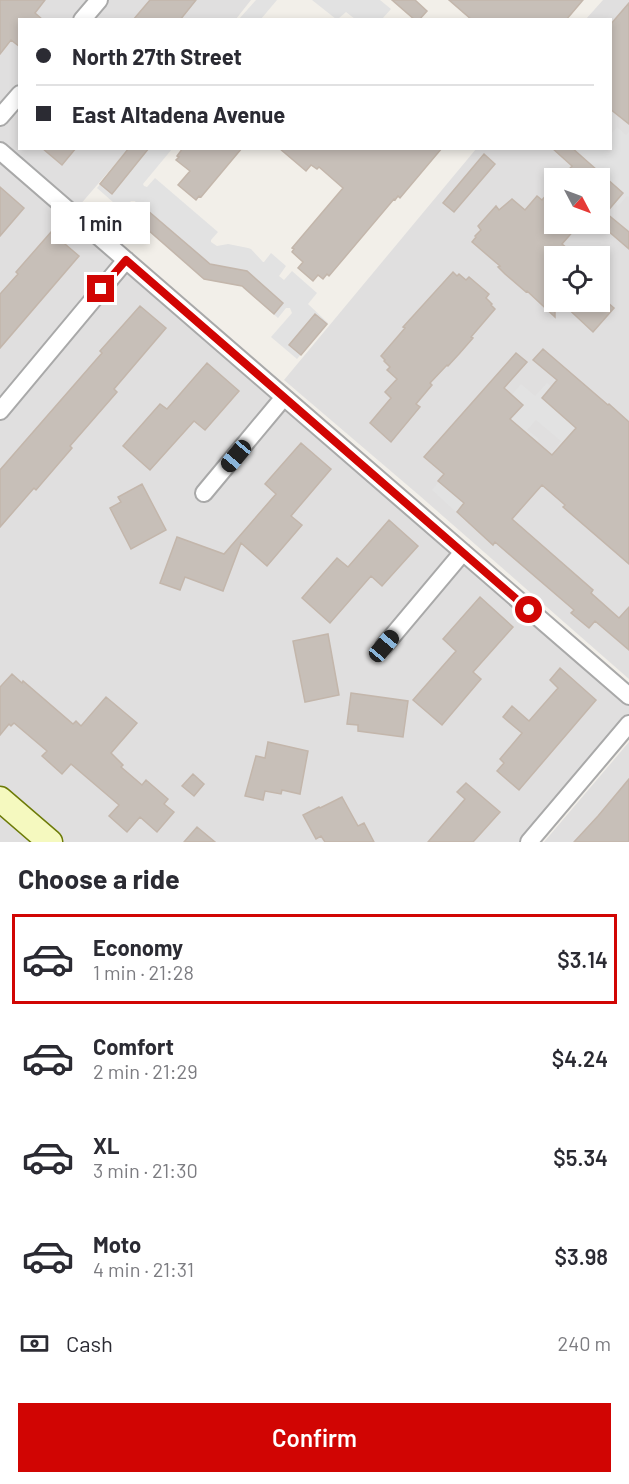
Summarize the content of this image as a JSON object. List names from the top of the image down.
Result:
{
  "north": "bottom right",
  "page": {
    "banner": ["North 27th Street", "East Altadena Avenue"],
    "bubble": "1 min",
    "heading": "Choose a ride",
    "list": [
      {
        "name": "Economy",
        "note": "1 min · 21:28",
        "value": "$3.14"
      },
      {
        "name": "Comfort",
        "note": "2 min · 21:29",
        "value": "$4.24"
      },
      {
        "name": "XL",
        "note": "3 min · 21:30",
        "value": "$5.34"
      },
      {
        "name": "Moto",
        "note": "4 min · 21:31",
        "value": "$3.98"
      }
    ],
    "pay": ["Cash", "240 m"],
    "buttons": "Confirm"
  }
}
